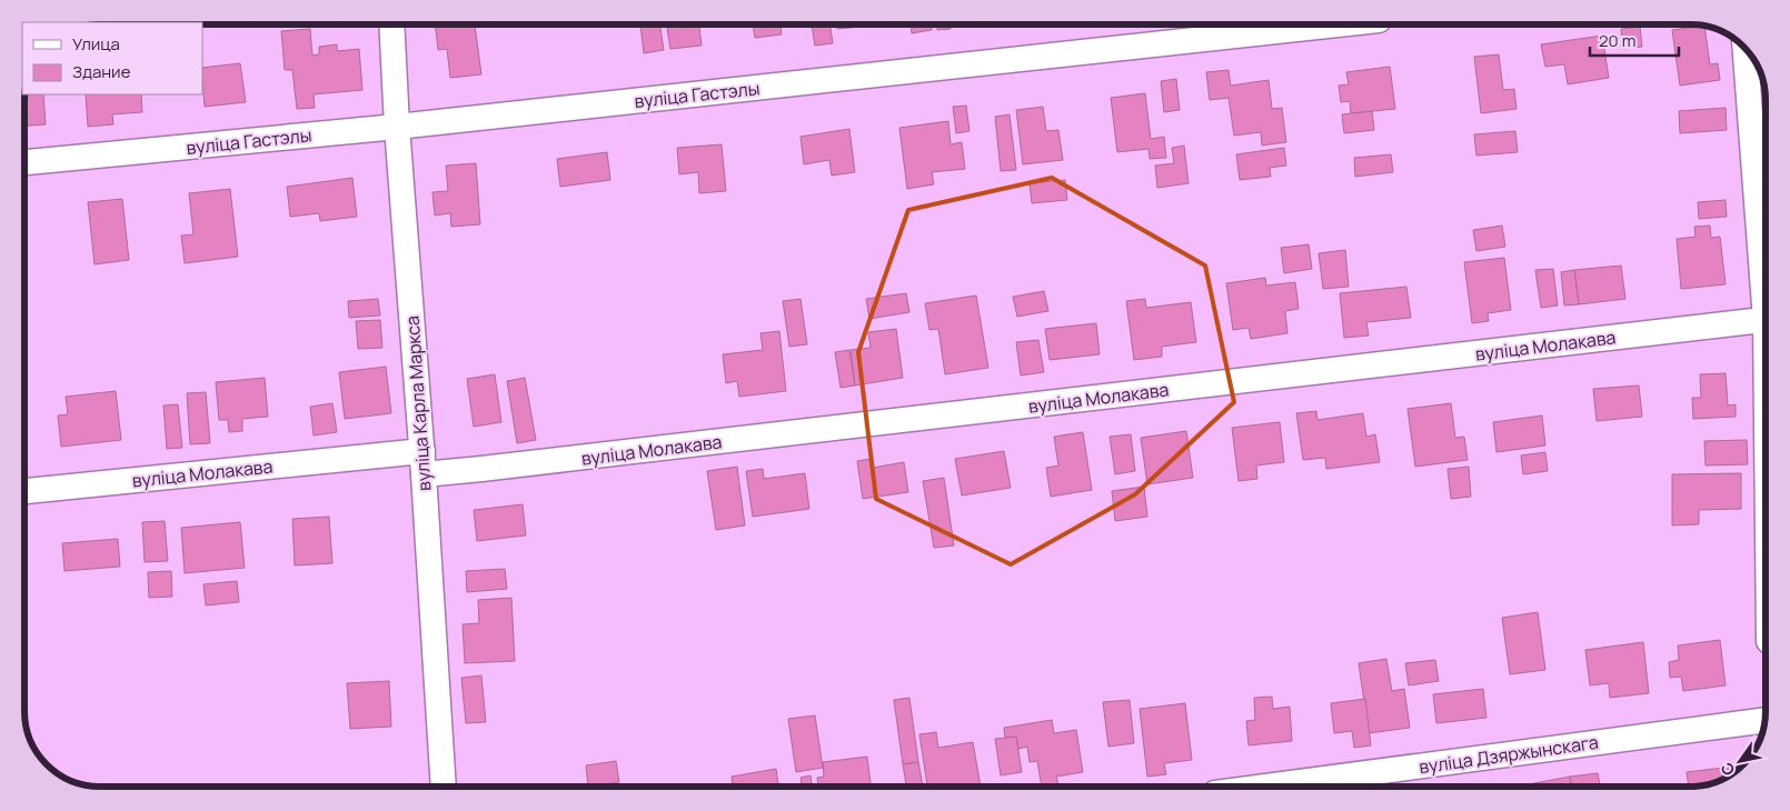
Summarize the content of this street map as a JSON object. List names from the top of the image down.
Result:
{
  "streets": {
    "street": [
      "вуліца Гастэлы",
      "вуліца Молакава",
      "вуліца Карла Маркса",
      "вуліца Дзяржынскага"
    ]
  },
  "crossings": [
    ["вуліца Гастэлы", "вуліца Карла Маркса"],
    ["вуліца Молакава", "вуліца Карла Маркса"]
  ],
  "legend": ["Улица", "Здание"],
  "scale_bar": "20 m",
  "north": "bottom left"
}
